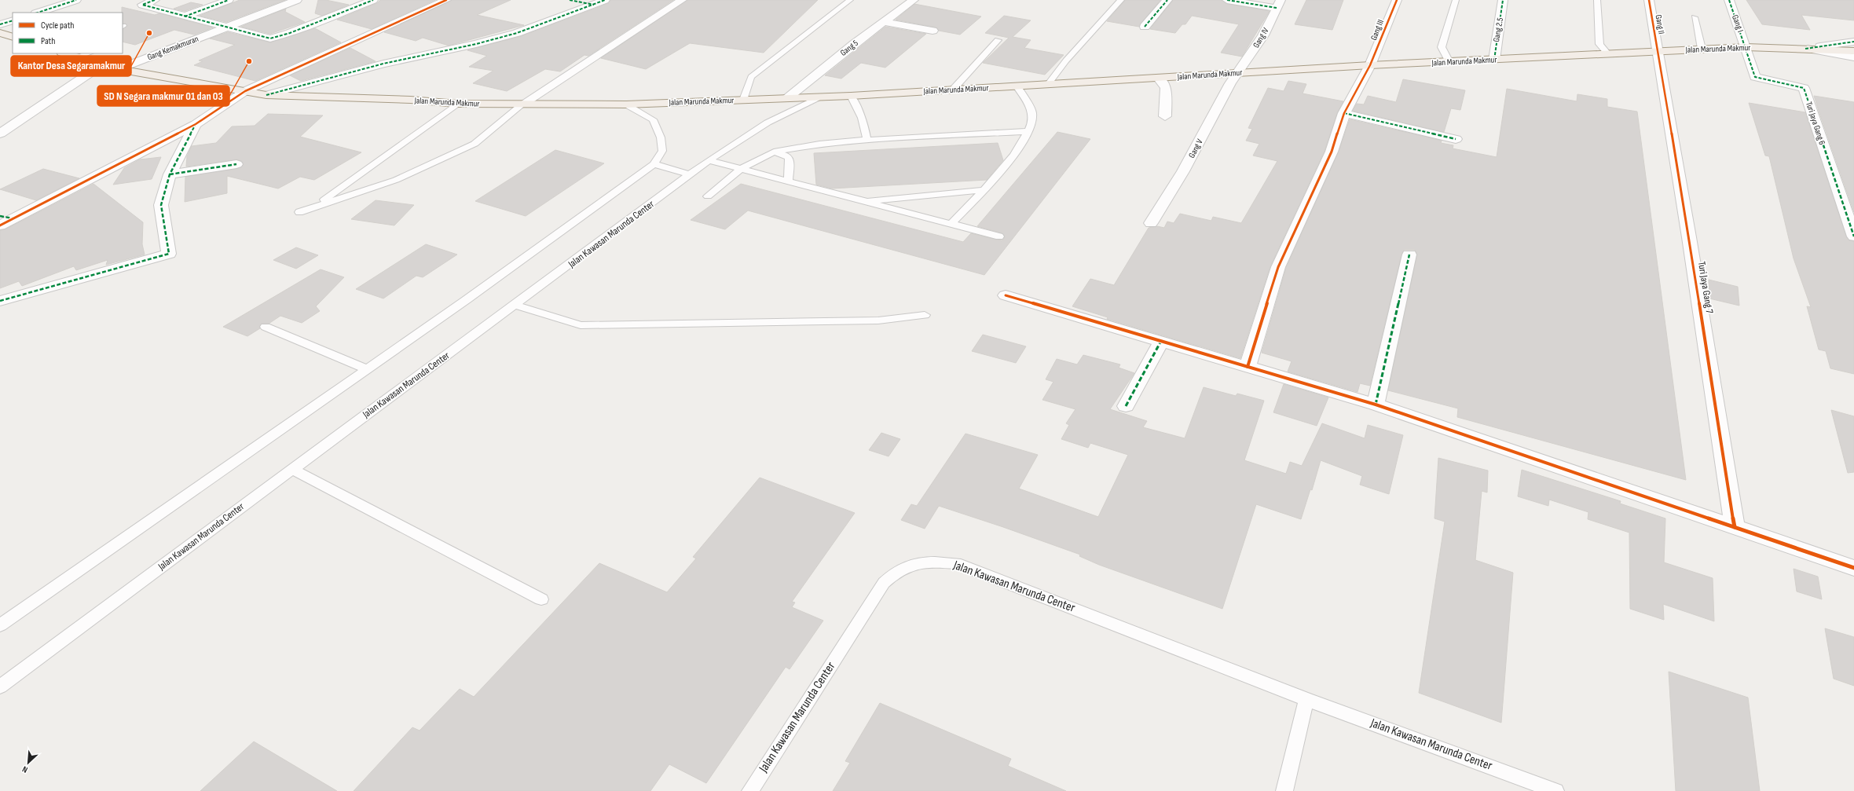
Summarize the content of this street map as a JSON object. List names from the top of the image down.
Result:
{
  "streets": {
    "main road": ["Jalan Marunda Makmur"],
    "street": [
      "Gang I",
      "Gang II",
      "Gang III",
      "Gang 2.5",
      "Gang IV",
      "Gang Kemakmuran",
      "Gang 5",
      "Turi Jaya Gang 6",
      "Gang V",
      "Turi Jaya Gang 7"
    ],
    "lane": ["Jalan Kawasan Marunda Center"]
  },
  "crossings": [
    ["Gang I", "Jalan Marunda Makmur"],
    ["Gang I", "Turi Jaya Gang 6"],
    ["Gang II", "Jalan Marunda Makmur"],
    ["Gang II", "Turi Jaya Gang 7"],
    ["Gang III", "Jalan Marunda Makmur"],
    ["Gang 2.5", "Jalan Marunda Makmur"],
    ["Gang IV", "Jalan Marunda Makmur"],
    ["Gang IV", "Gang V"],
    ["Gang Kemakmuran", "Jalan Marunda Makmur"],
    ["Gang 5", "Jalan Marunda Makmur"],
    ["Jalan Marunda Makmur", "Turi Jaya Gang 6"],
    ["Jalan Marunda Makmur", "Gang V"],
    ["Jalan Marunda Makmur", "Jalan Kawasan Marunda Center"],
    ["Jalan Marunda Makmur", "Turi Jaya Gang 7"]
  ],
  "places": ["Kantor Desa Segaramakmur", "SD N Segara makmur 01 dan 03"],
  "legend": ["Cycle path", "Path"],
  "north": "bottom left"
}
